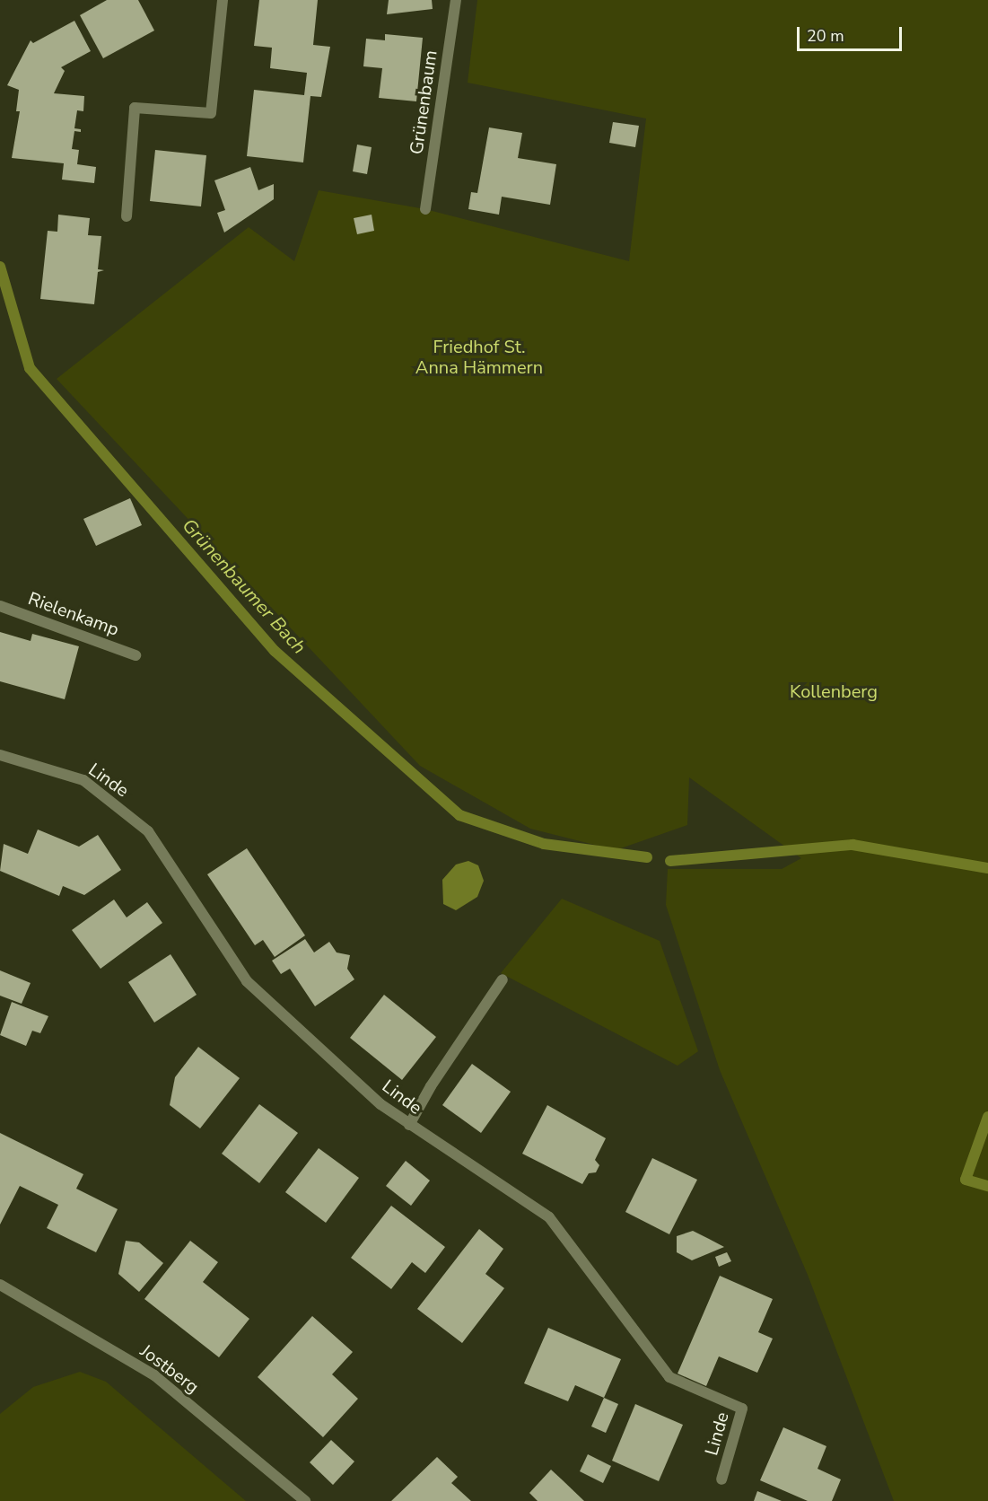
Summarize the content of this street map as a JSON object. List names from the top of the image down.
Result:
{
  "streets": {
    "street": [
      "Grünenbaum",
      "Rielenkamp",
      "Linde",
      "Jostberg"
    ]
  },
  "water": ["Grünenbaumer Bach"],
  "parks": ["Friedhof St. Anna Hämmern", "Kollenberg"],
  "scale_bar": "20 m"
}
